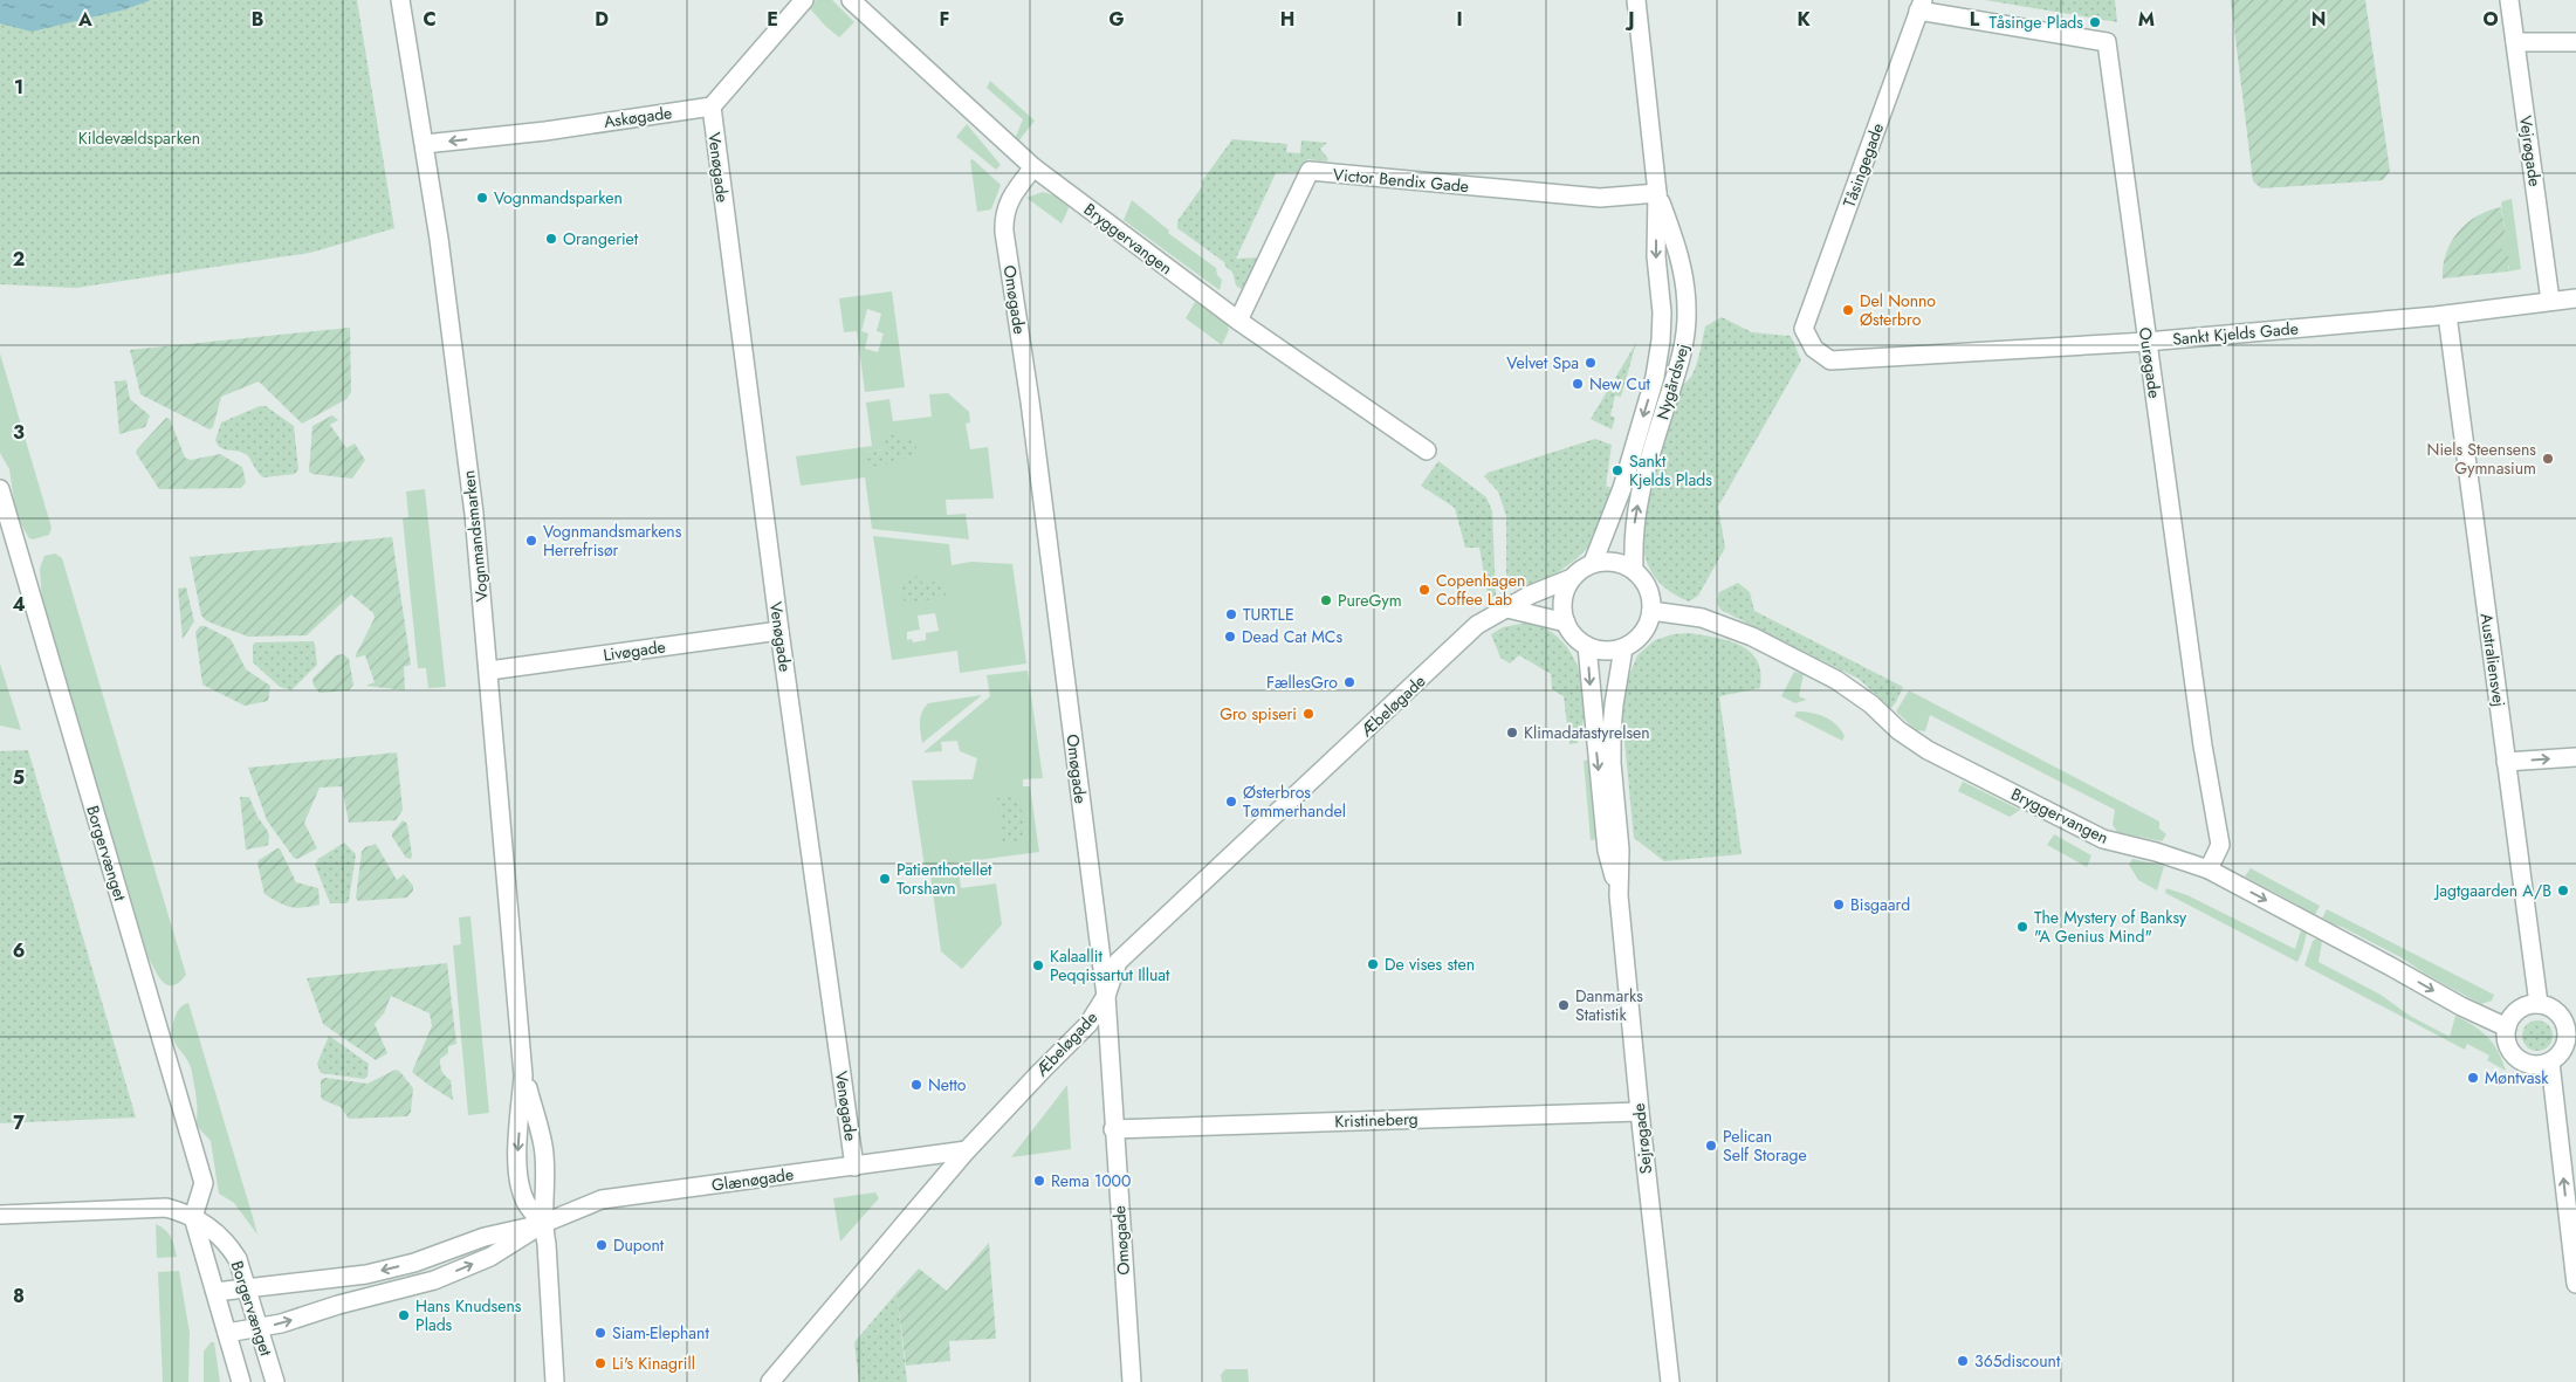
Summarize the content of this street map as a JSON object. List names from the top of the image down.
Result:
{
  "streets": {
    "street": [
      "Askøgade",
      "Vejrøgade",
      "Tåsingegade",
      "Venøgade",
      "Victor Bendix Gade",
      "Bryggervangen",
      "Omøgade",
      "Sankt Kjelds Gade",
      "Ourøgade",
      "Nygårdsvej",
      "Vognmandsmarken",
      "Livøgade",
      "Australiensvej",
      "Æbeløgade",
      "Borgervænget",
      "Kristineberg",
      "Sejrøgade",
      "Glænøgade"
    ]
  },
  "crossings": [
    ["Askøgade", "Venøgade"],
    ["Askøgade", "Vognmandsmarken"],
    ["Vejrøgade", "Sankt Kjelds Gade"],
    ["Tåsingegade", "Sankt Kjelds Gade"],
    ["Tåsingegade", "Ourøgade"],
    ["Venøgade", "Livøgade"],
    ["Venøgade", "Glænøgade"],
    ["Victor Bendix Gade", "Bryggervangen"],
    ["Victor Bendix Gade", "Nygårdsvej"],
    ["Bryggervangen", "Omøgade"],
    ["Bryggervangen", "Ourøgade"],
    ["Bryggervangen", "Nygårdsvej"],
    ["Bryggervangen", "Australiensvej"],
    ["Bryggervangen", "Æbeløgade"],
    ["Bryggervangen", "Sejrøgade"],
    ["Omøgade", "Æbeløgade"],
    ["Omøgade", "Kristineberg"],
    ["Sankt Kjelds Gade", "Ourøgade"],
    ["Sankt Kjelds Gade", "Australiensvej"],
    ["Nygårdsvej", "Æbeløgade"],
    ["Nygårdsvej", "Sejrøgade"],
    ["Vognmandsmarken", "Livøgade"],
    ["Vognmandsmarken", "Glænøgade"],
    ["Æbeløgade", "Sejrøgade"],
    ["Æbeløgade", "Glænøgade"],
    ["Kristineberg", "Sejrøgade"]
  ],
  "one_way": ["Askøgade"],
  "parks": ["Kildevældsparken"],
  "places": [
    "Tåsinge Plads",
    "Vognmandsparken",
    "Orangeriet",
    "Del Nonno Østerbro",
    "Velvet Spa",
    "New Cut",
    "Niels Steensens Gymnasium",
    "Sankt Kjelds Plads",
    "Vognmandsmarkens Herrefrisør",
    "Copenhagen Coffee Lab",
    "PureGym",
    "TURTLE",
    "Dead Cat MCs",
    "FællesGro",
    "Gro spiseri",
    "Klimadatastyrelsen",
    "Østerbros Tømmerhandel",
    "Patienthotellet Torshavn",
    "Jagtgaarden A/B",
    "Bisgaard",
    "The Mystery of Banksy \"A Genius Mind\"",
    "De vises sten",
    "Kalaallit Peqqissartut Illuat",
    "Danmarks Statistik",
    "Møntvask",
    "Netto",
    "Pelican Self Storage",
    "Rema 1000",
    "Dupont",
    "Hans Knudsens Plads",
    "Siam-Elephant",
    "365discount",
    "Li's Kinagrill"
  ],
  "grid": {
    "columns": [
      "A",
      "B",
      "C",
      "D",
      "E",
      "F",
      "G",
      "H",
      "I",
      "J",
      "K",
      "L",
      "M",
      "N",
      "O"
    ],
    "rows": [
      "1",
      "2",
      "3",
      "4",
      "5",
      "6",
      "7",
      "8"
    ]
  }
}
